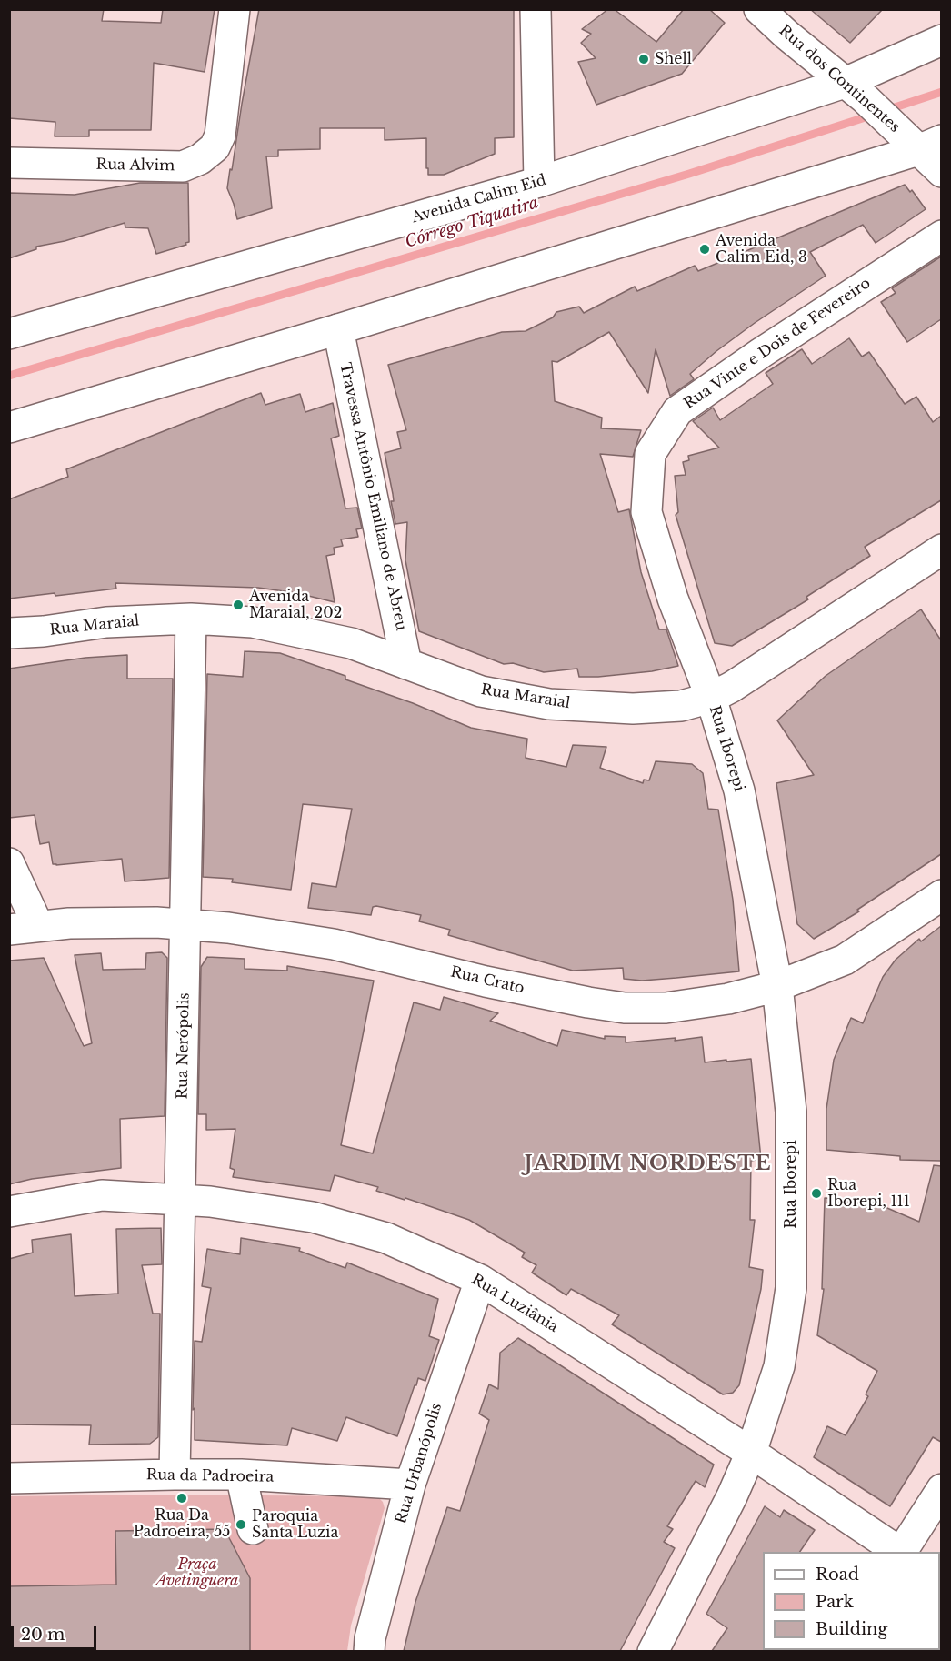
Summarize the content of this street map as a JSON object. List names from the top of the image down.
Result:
{
  "streets": {
    "street": [
      "Rua dos Continentes",
      "Rua Alvim",
      "Avenida Calim Eid",
      "Rua Vinte e Dois de Fevereiro",
      "Travessa Antônio Emiliano de Abreu",
      "Rua Maraial",
      "Rua Iborepi",
      "Rua Crato",
      "Rua Nerópolis",
      "Rua Luziânia",
      "Rua Urbanópolis",
      "Rua da Padroeira"
    ]
  },
  "crossings": [
    ["Rua dos Continentes", "Avenida Calim Eid"],
    ["Rua Vinte e Dois de Fevereiro", "Rua Maraial"],
    ["Rua Vinte e Dois de Fevereiro", "Rua Iborepi"],
    ["Travessa Antônio Emiliano de Abreu", "Rua Maraial"],
    ["Rua Maraial", "Rua Iborepi"],
    ["Rua Maraial", "Rua Nerópolis"],
    ["Rua Iborepi", "Rua Crato"],
    ["Rua Iborepi", "Rua Luziânia"],
    ["Rua Crato", "Rua Nerópolis"],
    ["Rua Nerópolis", "Rua Luziânia"],
    ["Rua Nerópolis", "Rua da Padroeira"],
    ["Rua Luziânia", "Rua Urbanópolis"],
    ["Rua Urbanópolis", "Rua da Padroeira"]
  ],
  "districts": ["JARDIM NORDESTE"],
  "water": ["Córrego Tiquatira"],
  "parks": ["Praça Avetinguera"],
  "places": [
    "Shell",
    "Avenida Calim Eid, 3",
    "Avenida Maraial, 202",
    "Rua Iborepi, 111",
    "Rua Da Padroeira, 55",
    "Paroquia Santa Luzia"
  ],
  "legend": ["Road", "Park", "Building"],
  "scale_bar": "20 m"
}
